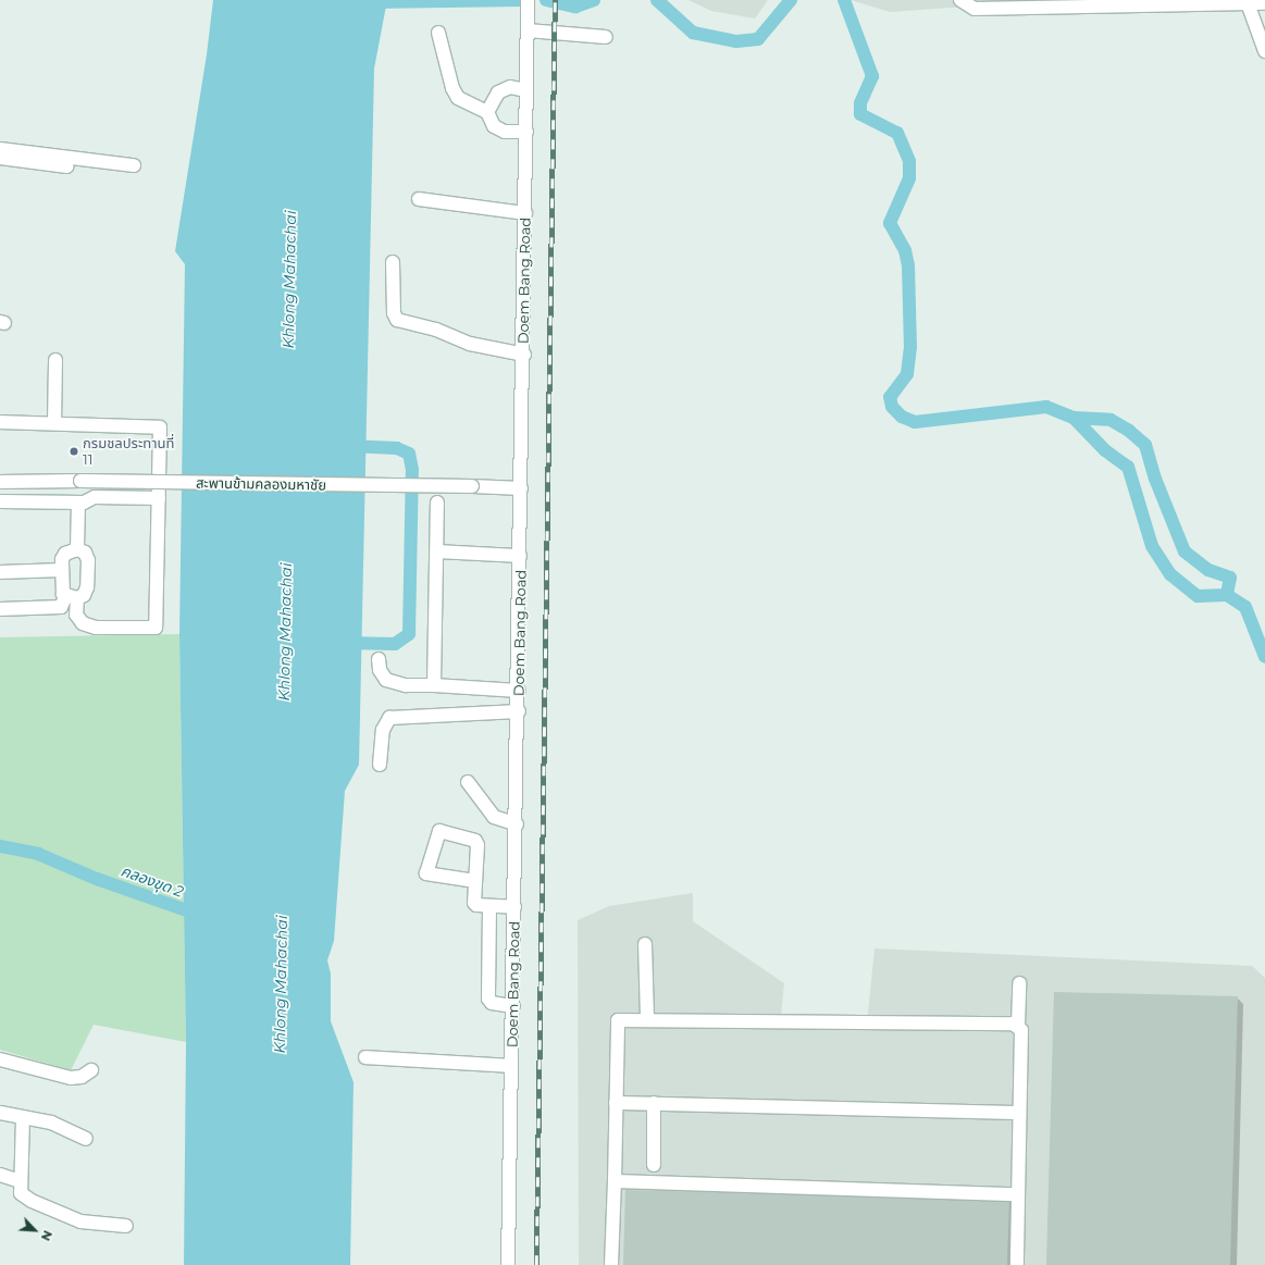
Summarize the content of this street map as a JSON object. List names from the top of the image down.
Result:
{
  "streets": {
    "street": ["Doem Bang Road", "สะพานข้ามคลองมหาชัย"]
  },
  "crossings": [
    ["Doem Bang Road", "สะพานข้ามคลองมหาชัย"]
  ],
  "water": ["Khlong Mahachai", "คลองขุด 2"],
  "places": ["กรมชลประทานที่ 11"],
  "north": "bottom right"
}
